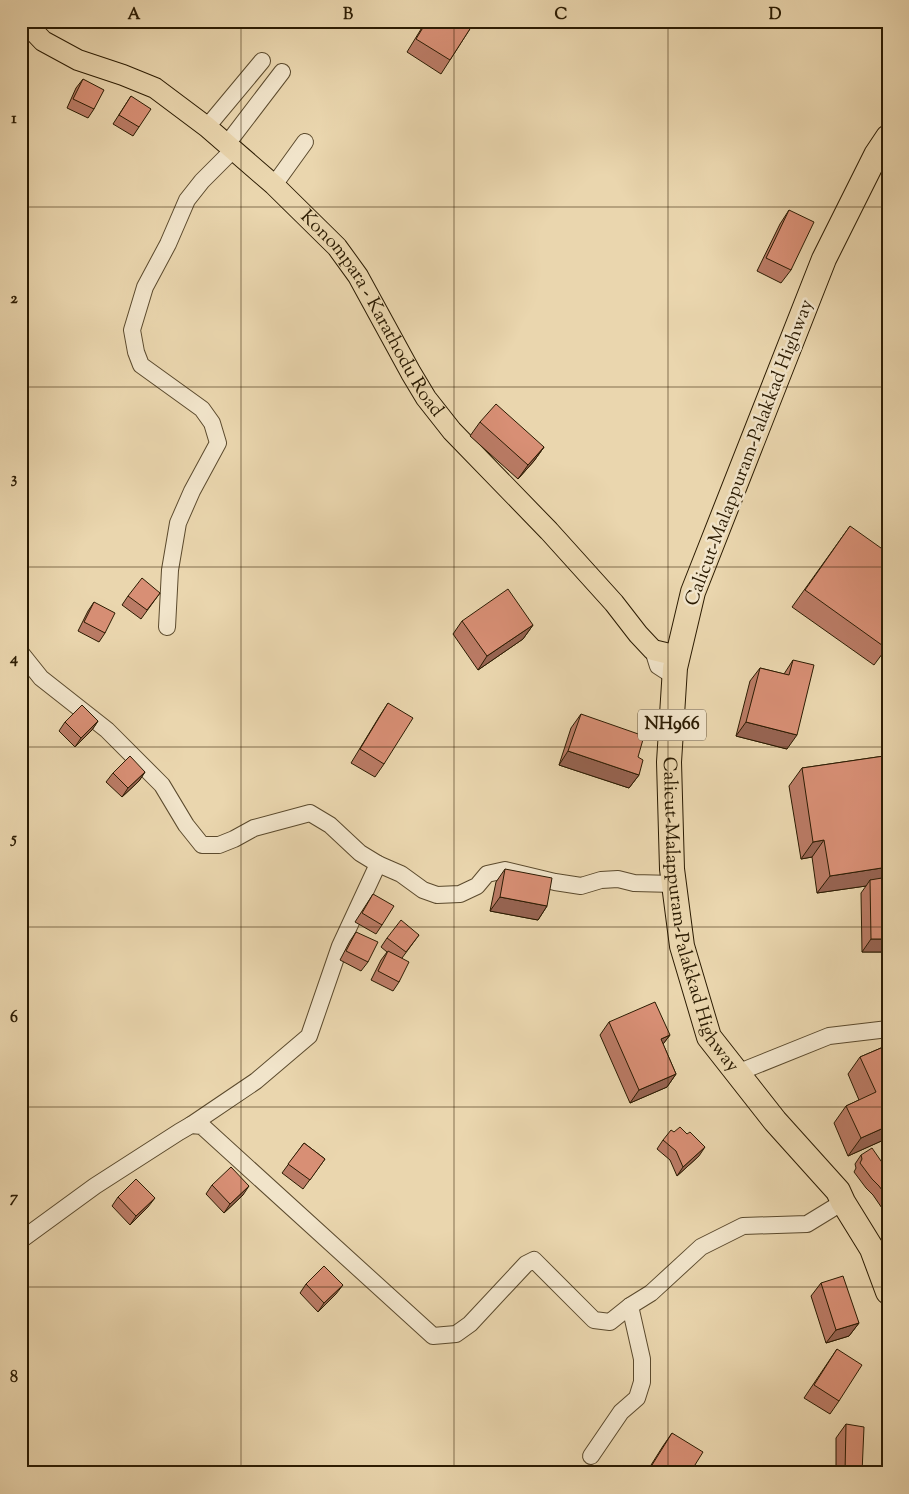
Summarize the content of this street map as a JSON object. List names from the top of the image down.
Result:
{
  "streets": {
    "highway": ["Calicut-Malappuram-Palakkad Highway", "NH966"],
    "main road": ["Konompara - Karathodu Road"]
  },
  "crossings": [
    ["Konompara - Karathodu Road", "Calicut-Malappuram-Palakkad Highway"]
  ],
  "grid": {
    "columns": [
      "A",
      "B",
      "C",
      "D"
    ],
    "rows": [
      "1",
      "2",
      "3",
      "4",
      "5",
      "6",
      "7",
      "8"
    ]
  }
}
